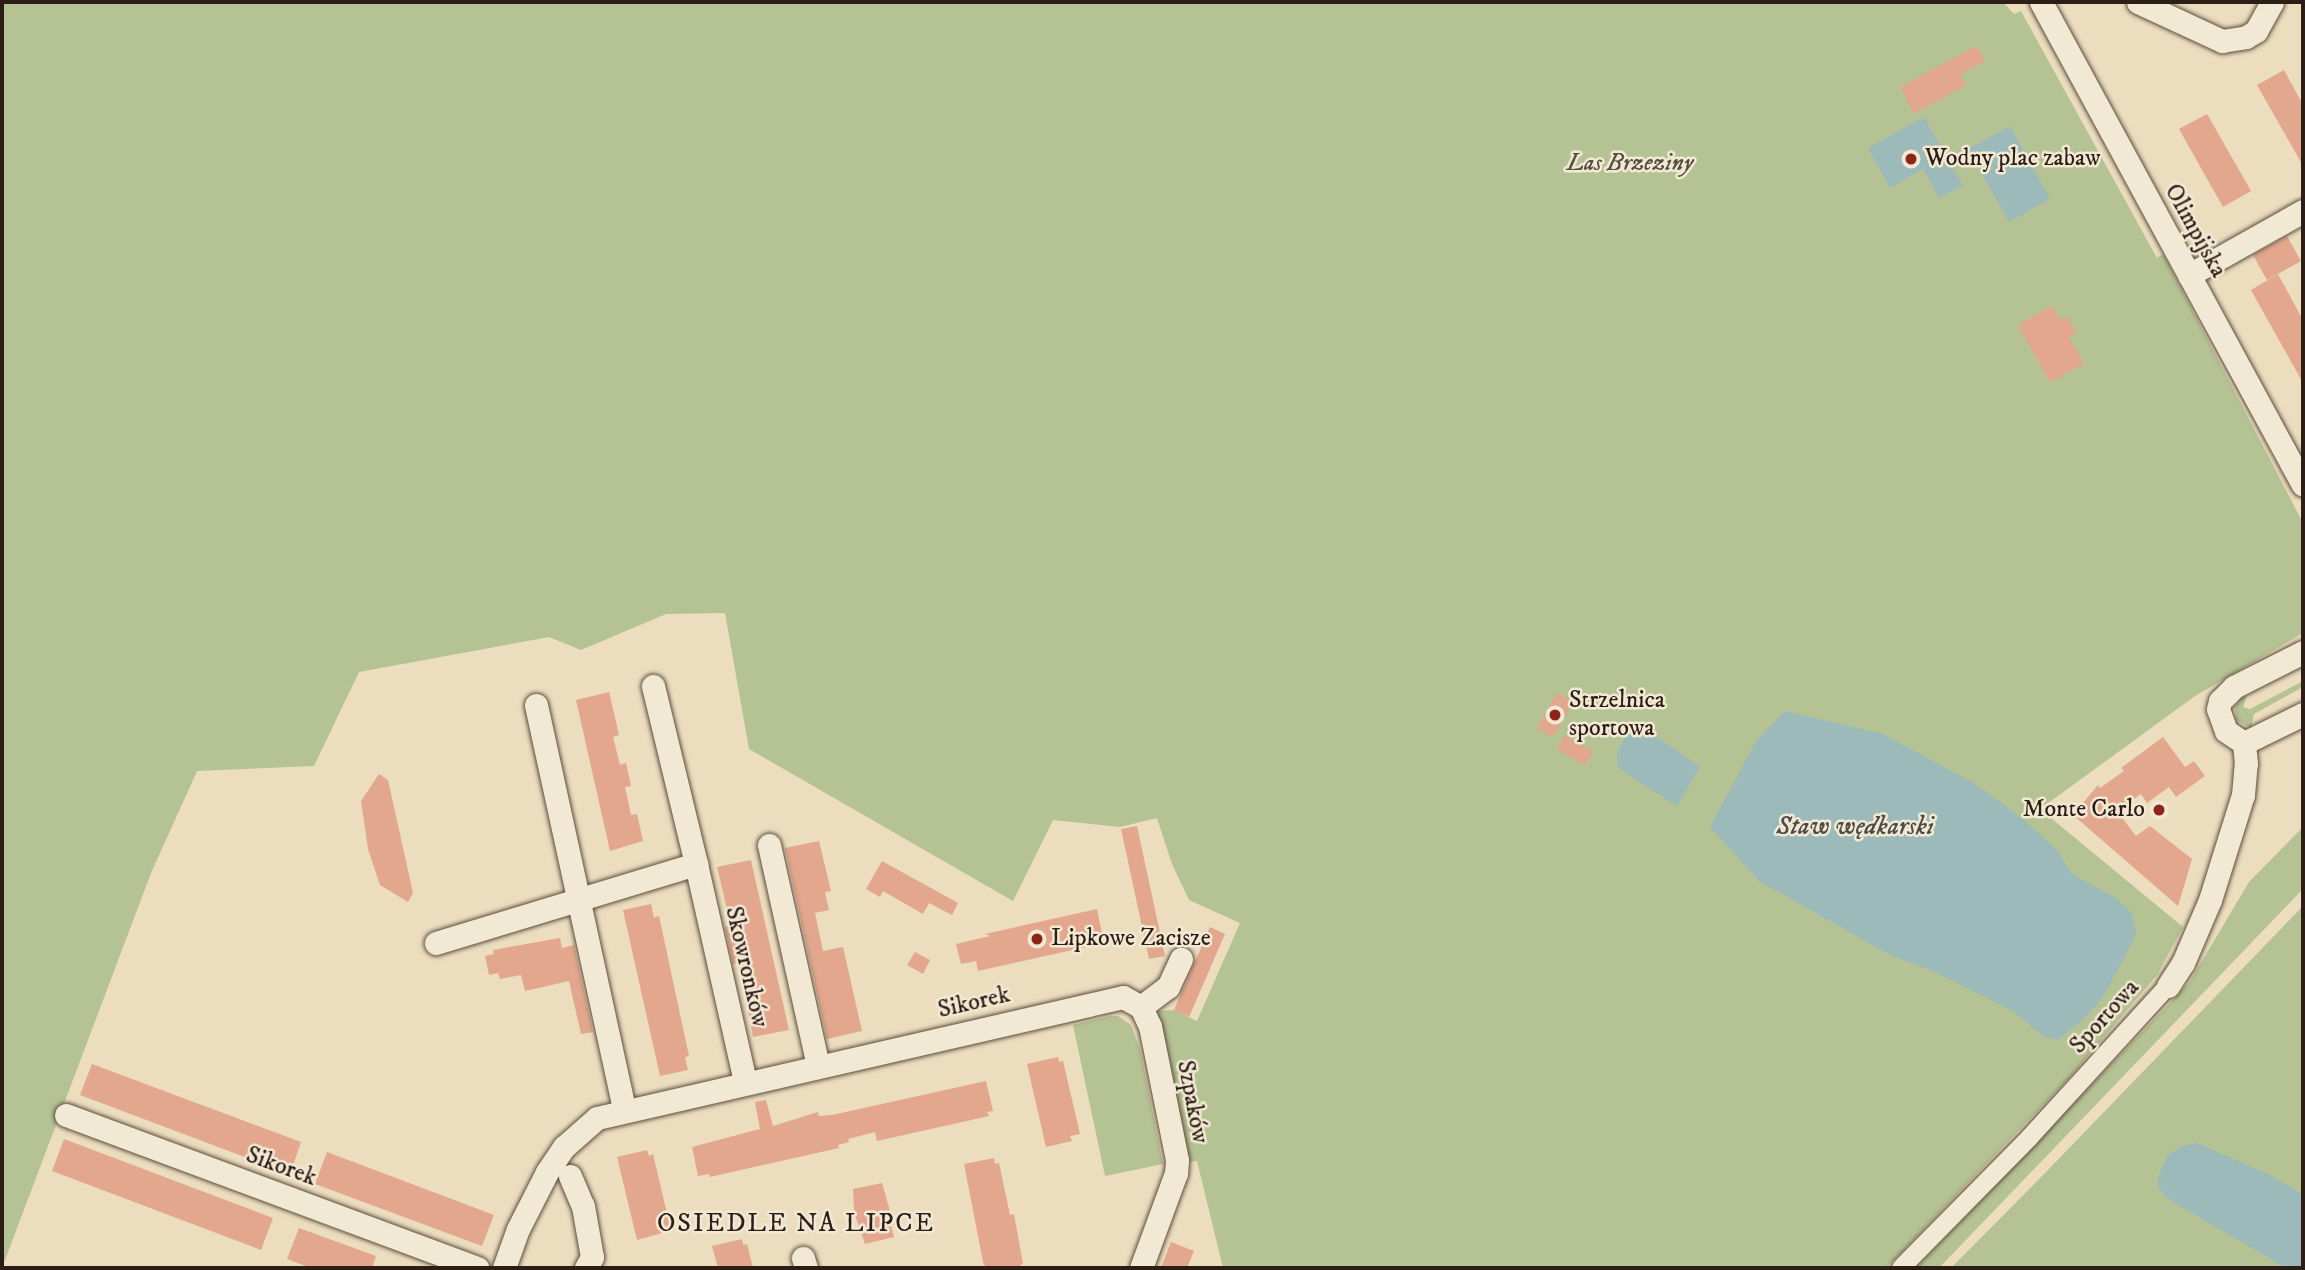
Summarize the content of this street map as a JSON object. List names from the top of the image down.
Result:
{
  "streets": {
    "street": [
      "Olimpijska",
      "Skowronków",
      "Sikorek",
      "Sportowa",
      "Szpaków"
    ]
  },
  "crossings": [
    ["Skowronków", "Sikorek"],
    ["Sikorek", "Szpaków"]
  ],
  "districts": ["OSIEDLE NA LIPCE"],
  "water": ["Staw wędkarski"],
  "parks": ["Las Brzeziny"],
  "places": [
    "Wodny plac zabaw",
    "Strzelnica sportowa",
    "Monte Carlo",
    "Lipkowe Zacisze"
  ]
}
